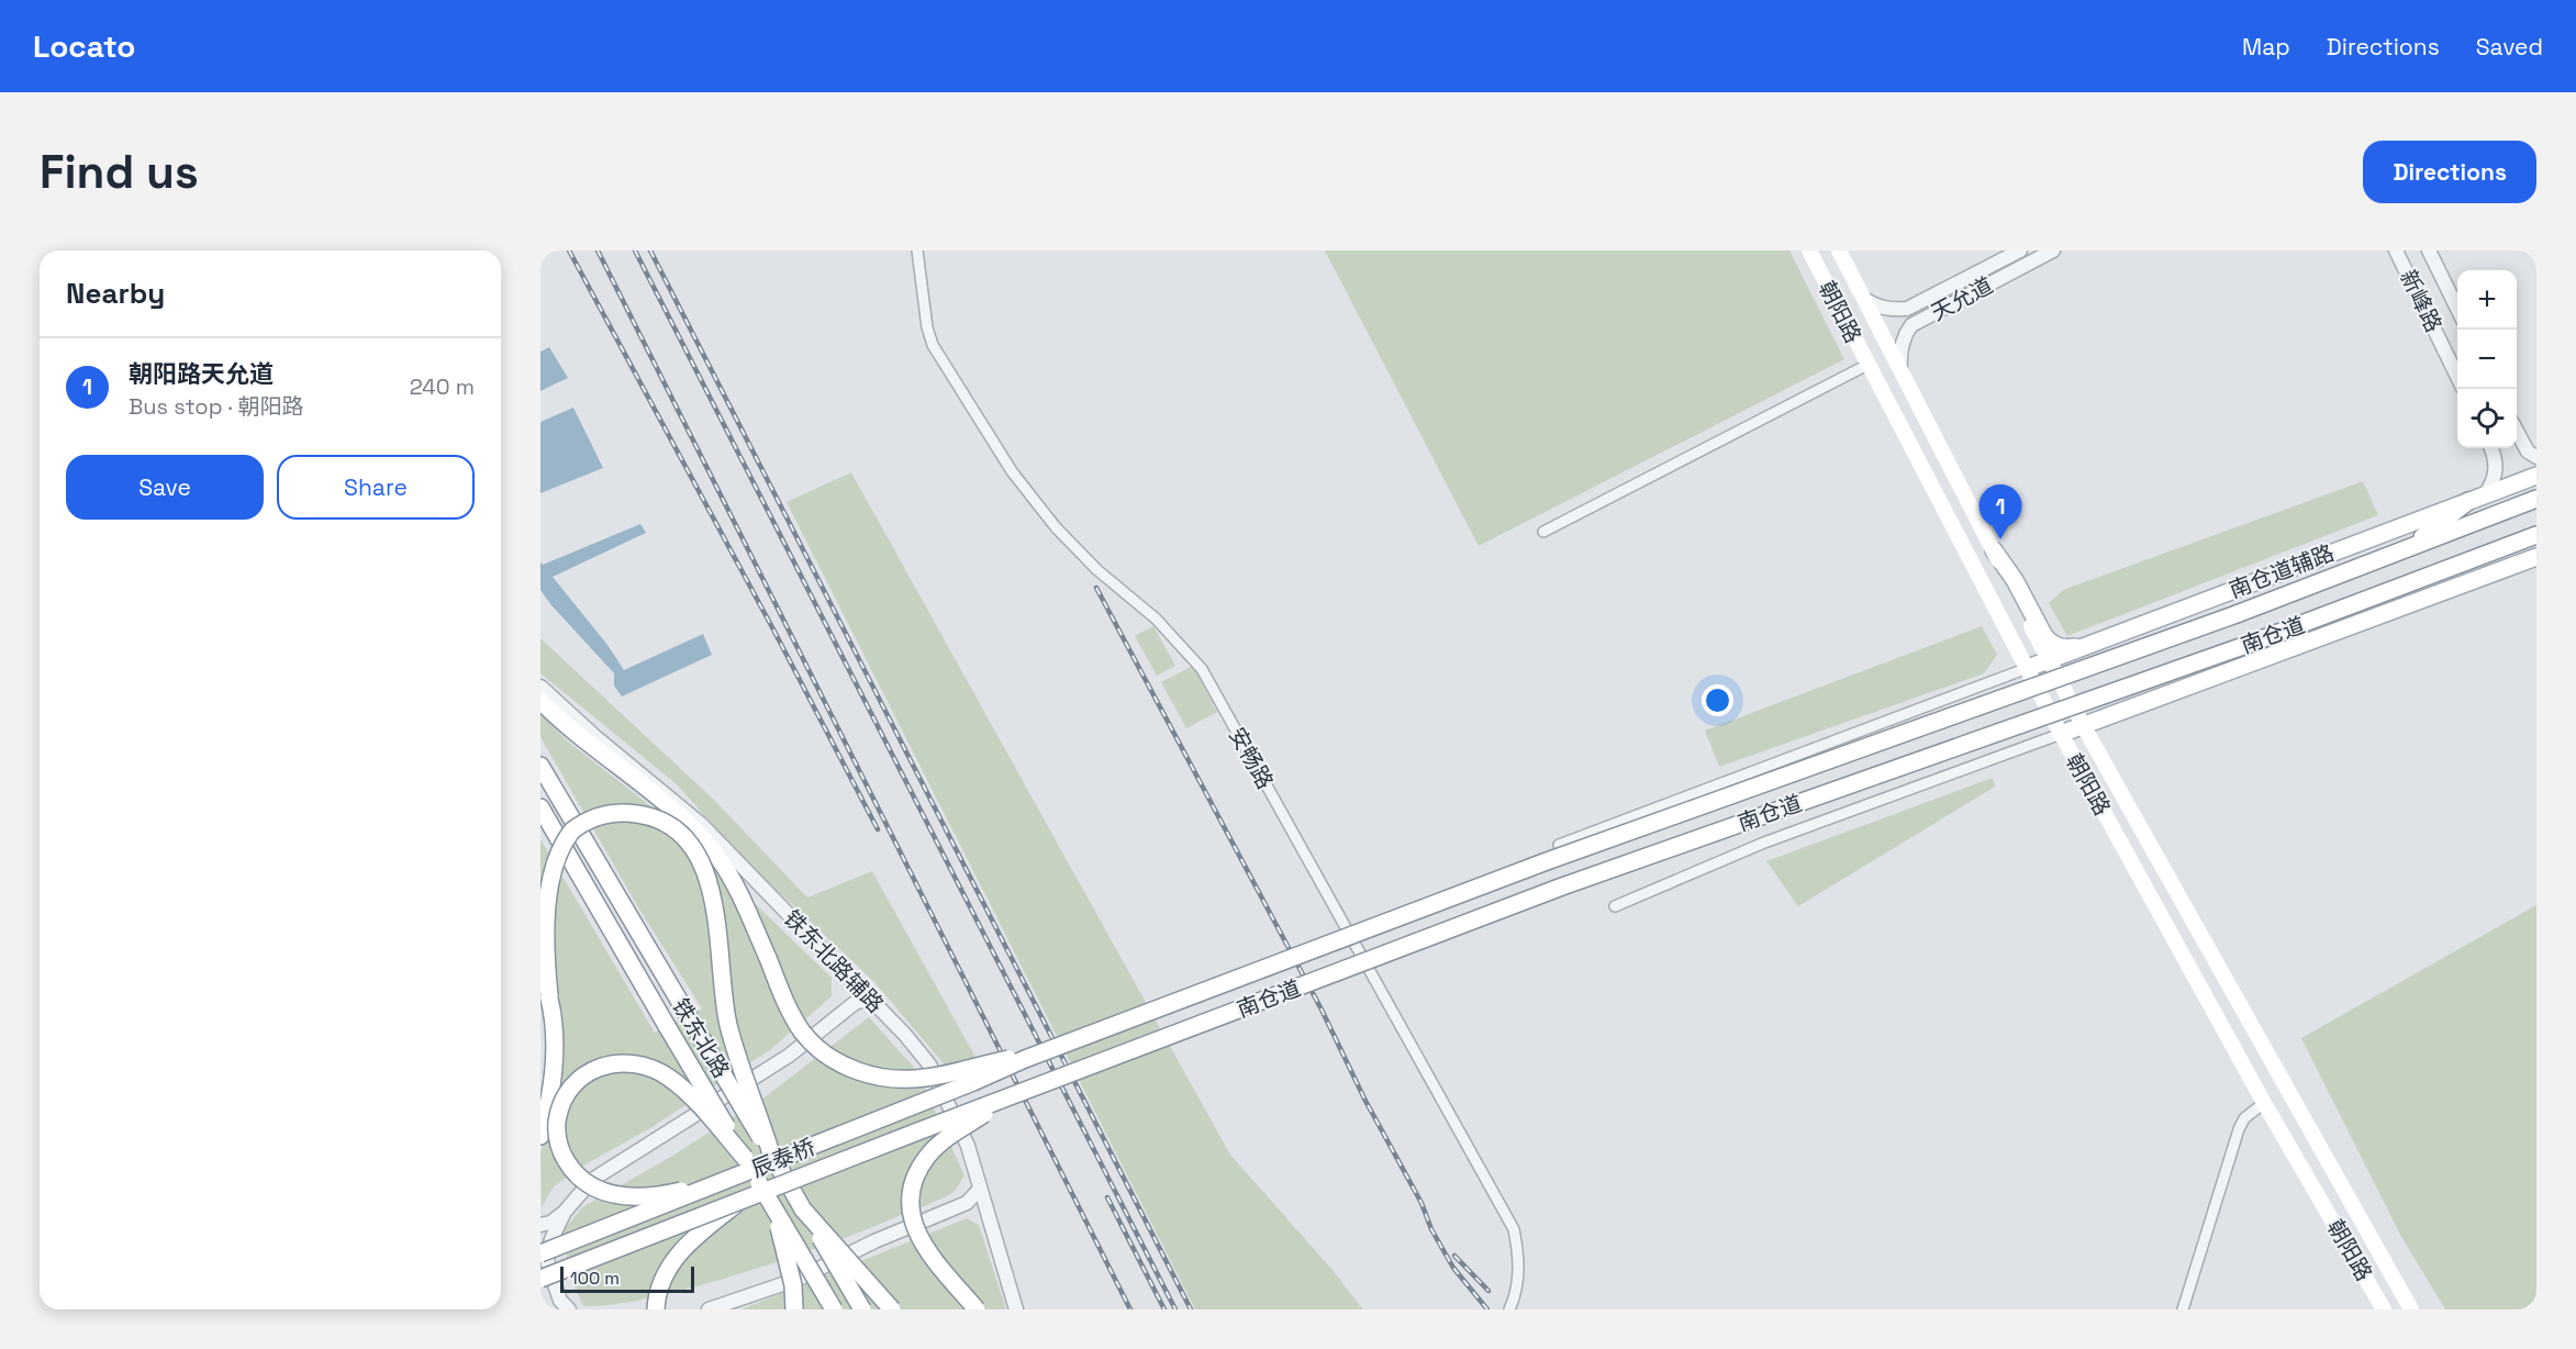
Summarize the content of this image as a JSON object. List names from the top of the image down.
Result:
{
  "streets": {
    "main road": [
      "朝阳路",
      "南仓道辅路",
      "南仓道",
      "铁东北路",
      "辰泰桥"
    ],
    "street": [
      "天允道",
      "新峰路",
      "安畅路",
      "铁东北路辅路"
    ]
  },
  "crossings": [
    ["天允道", "朝阳路"],
    ["朝阳路", "南仓道辅路"],
    ["南仓道", "辰泰桥"]
  ],
  "scale_bar": "100 m",
  "page": {
    "header": "Locato",
    "nav": ["Map", "Directions", "Saved"],
    "buttons": [
      "Directions",
      ["Save", "Share"]
    ],
    "title": "Find us",
    "heading": "Nearby",
    "map_buttons": ["+", "−"],
    "list": [
      {
        "mark": "1",
        "name": "朝阳路天允道",
        "note": "Bus stop · 朝阳路",
        "value": "240 m"
      }
    ],
    "pins": "1",
    "scale": "100 m"
  }
}
